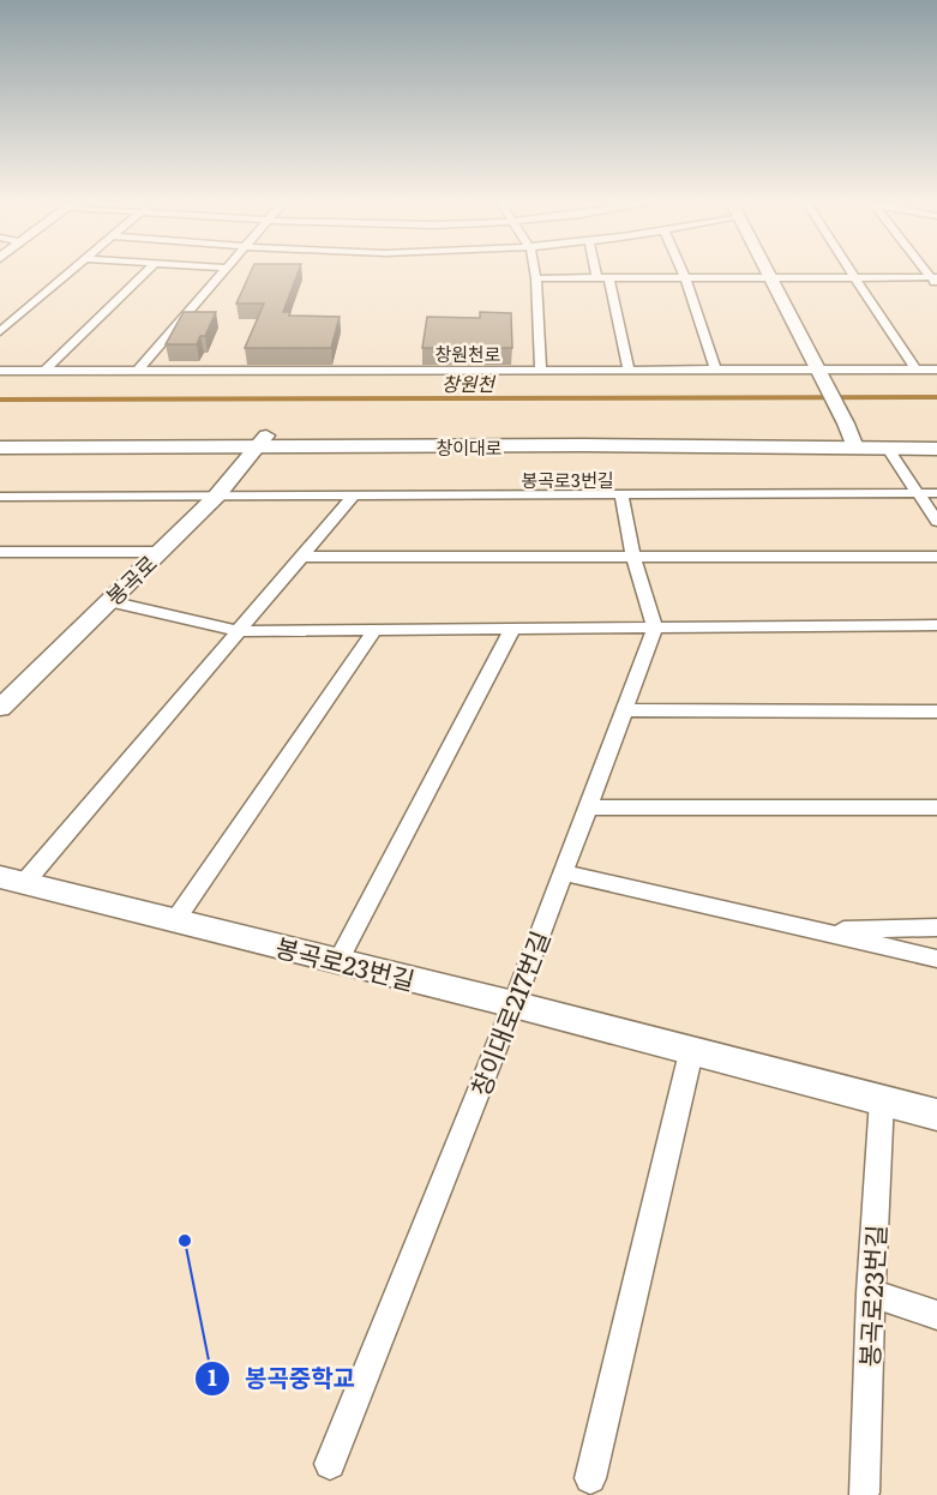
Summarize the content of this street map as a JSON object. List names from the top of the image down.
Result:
{
  "streets": {
    "main road": ["창이대로"],
    "street": [
      "창원천로",
      "봉곡로3번길",
      "봉곡로",
      "봉곡로23번길",
      "창이대로217번길"
    ]
  },
  "crossings": [
    ["창이대로", "봉곡로"],
    ["봉곡로3번길", "봉곡로"],
    ["봉곡로23번길", "창이대로217번길"]
  ],
  "water": ["창원천"],
  "places": ["봉곡중학교"]
}
